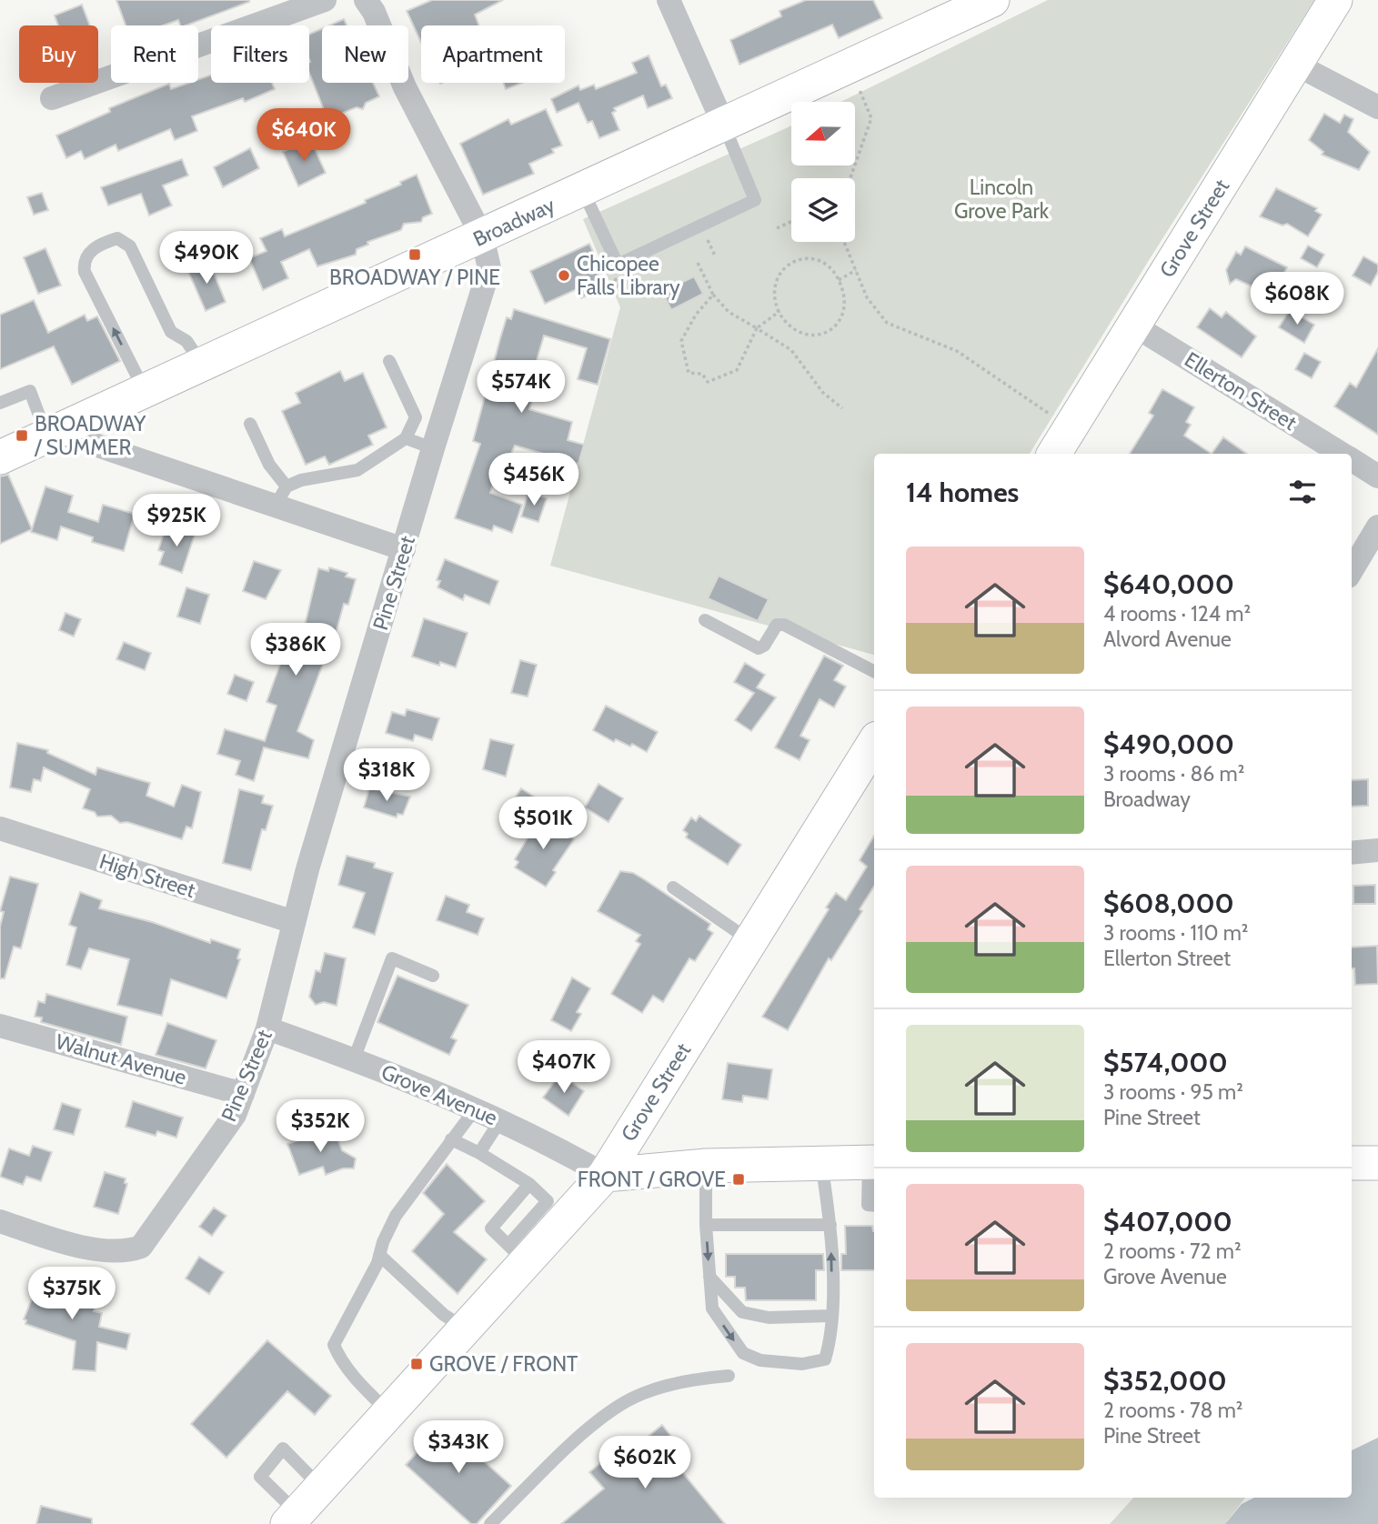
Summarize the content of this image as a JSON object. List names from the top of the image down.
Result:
{
  "streets": {
    "main road": ["Broadway", "Grove Street"],
    "street": [
      "Ellerton Street",
      "Pine Street",
      "High Street",
      "Walnut Avenue",
      "Grove Avenue"
    ]
  },
  "crossings": [
    ["Broadway", "Pine Street"],
    ["Grove Street", "Ellerton Street"],
    ["Grove Street", "Grove Avenue"],
    ["Pine Street", "High Street"],
    ["Pine Street", "Walnut Avenue"],
    ["Pine Street", "Grove Avenue"]
  ],
  "parks": ["Lincoln Grove Park"],
  "places": {
    "transit": [
      "BROADWAY / PINE",
      "BROADWAY / SUMMER",
      "FRONT / GROVE",
      "GROVE / FRONT"
    ],
    "other": ["Chicopee Falls Library"]
  },
  "north": "left",
  "page": {
    "chip": [
      "Buy",
      "Rent",
      "Filters",
      "New",
      "Apartment"
    ],
    "price": [
      "$640K",
      "$490K",
      "$608K",
      "$574K",
      "$456K",
      "$925K",
      "$386K",
      "$318K",
      "$501K",
      "$407K",
      "$352K",
      "$375K",
      "$343K",
      "$602K"
    ],
    "heading": "14 homes",
    "list": [
      {
        "name": "$640,000",
        "note": "4 rooms · 124 m² · Alvord Avenue"
      },
      {
        "name": "$490,000",
        "note": "3 rooms · 86 m² · Broadway"
      },
      {
        "name": "$608,000",
        "note": "3 rooms · 110 m² · Ellerton Street"
      },
      {
        "name": "$574,000",
        "note": "3 rooms · 95 m² · Pine Street"
      },
      {
        "name": "$407,000",
        "note": "2 rooms · 72 m² · Grove Avenue"
      },
      {
        "name": "$352,000",
        "note": "2 rooms · 78 m² · Pine Street"
      }
    ]
  }
}
